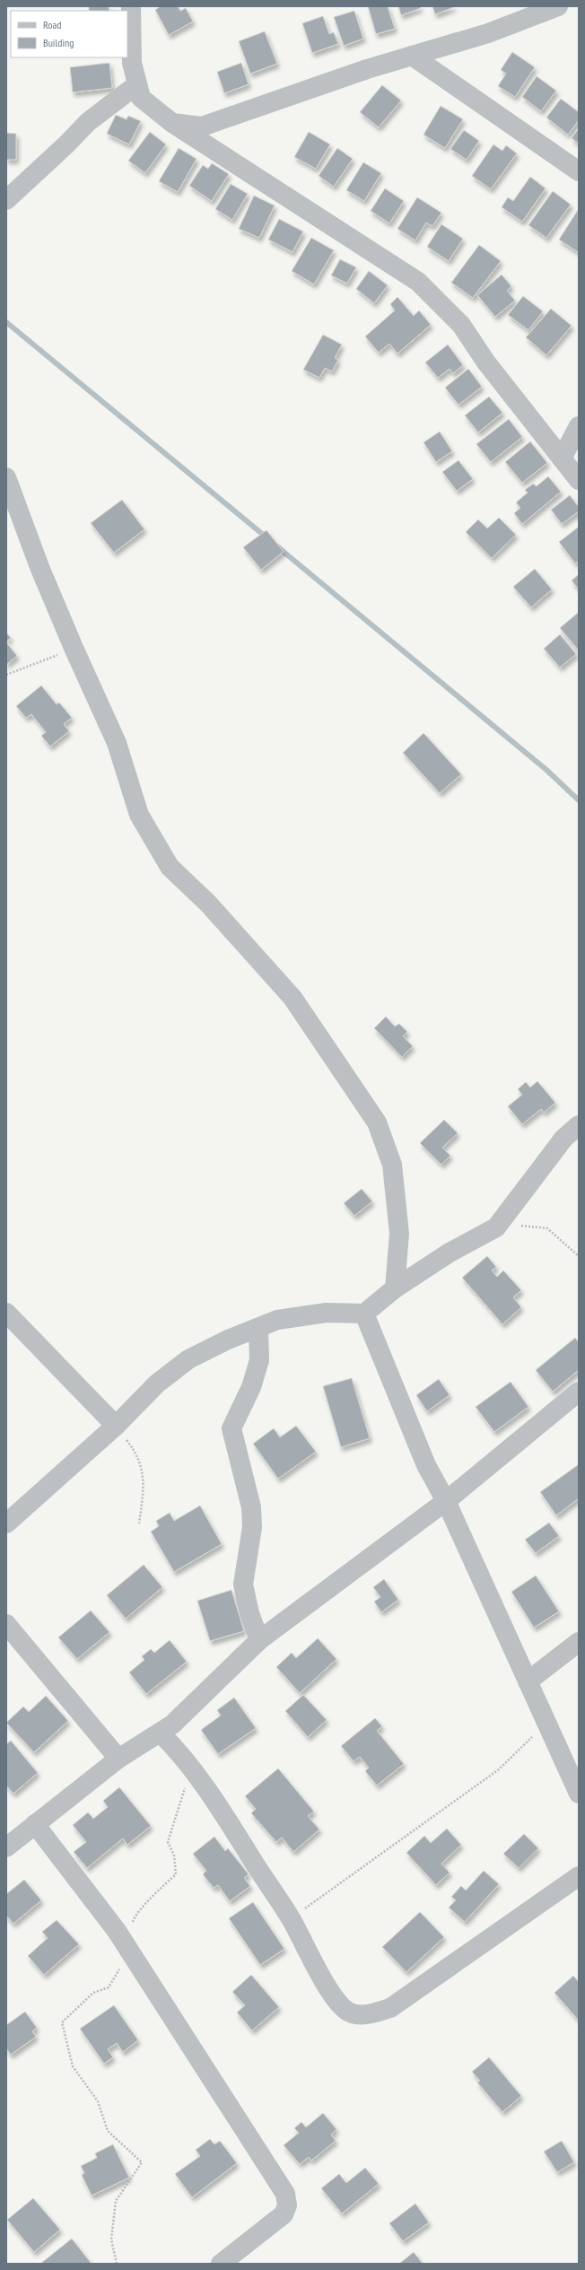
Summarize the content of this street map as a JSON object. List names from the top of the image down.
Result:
{
  "legend": ["Road", "Building"]
}
